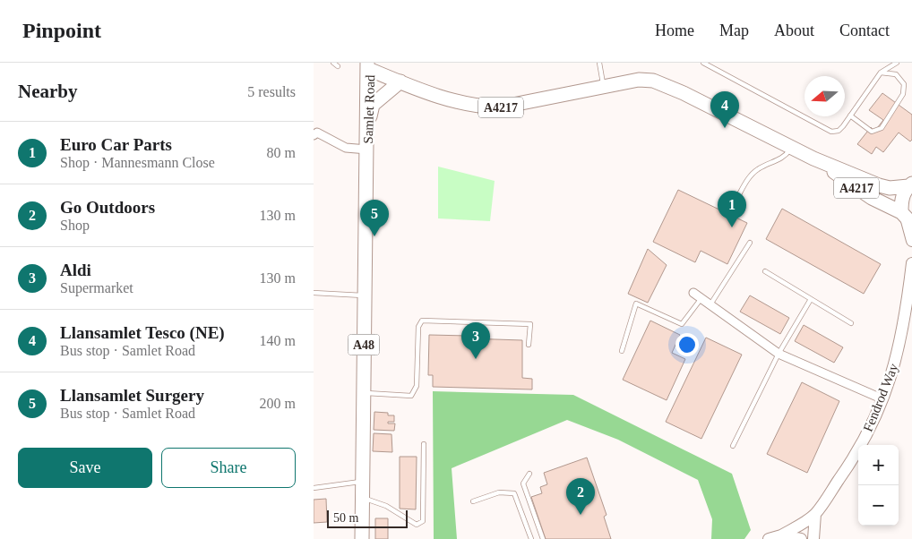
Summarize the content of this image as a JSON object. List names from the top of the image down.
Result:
{
  "streets": {
    "main road": ["A4217", "Samlet Road", "A48"],
    "street": ["Fendrod Way"]
  },
  "scale_bar": "50 m",
  "north": "left",
  "page": {
    "header": "Pinpoint",
    "nav": [
      "Home",
      "Map",
      "About",
      "Contact"
    ],
    "heading": ["Nearby", "5 results"],
    "pins": [
      "4",
      "1",
      "5",
      "3",
      "2"
    ],
    "list": [
      {
        "mark": "1",
        "name": "Euro Car Parts",
        "note": "Shop · Mannesmann Close",
        "value": "80 m"
      },
      {
        "mark": "2",
        "name": "Go Outdoors",
        "note": "Shop",
        "value": "130 m"
      },
      {
        "mark": "3",
        "name": "Aldi",
        "note": "Supermarket",
        "value": "130 m"
      },
      {
        "mark": "4",
        "name": "Llansamlet Tesco (NE)",
        "note": "Bus stop · Samlet Road",
        "value": "140 m"
      },
      {
        "mark": "5",
        "name": "Llansamlet Surgery",
        "note": "Bus stop · Samlet Road",
        "value": "200 m"
      }
    ],
    "buttons": ["Save", "Share"],
    "map_buttons": ["+", "−"],
    "scale": "50 m"
  }
}
